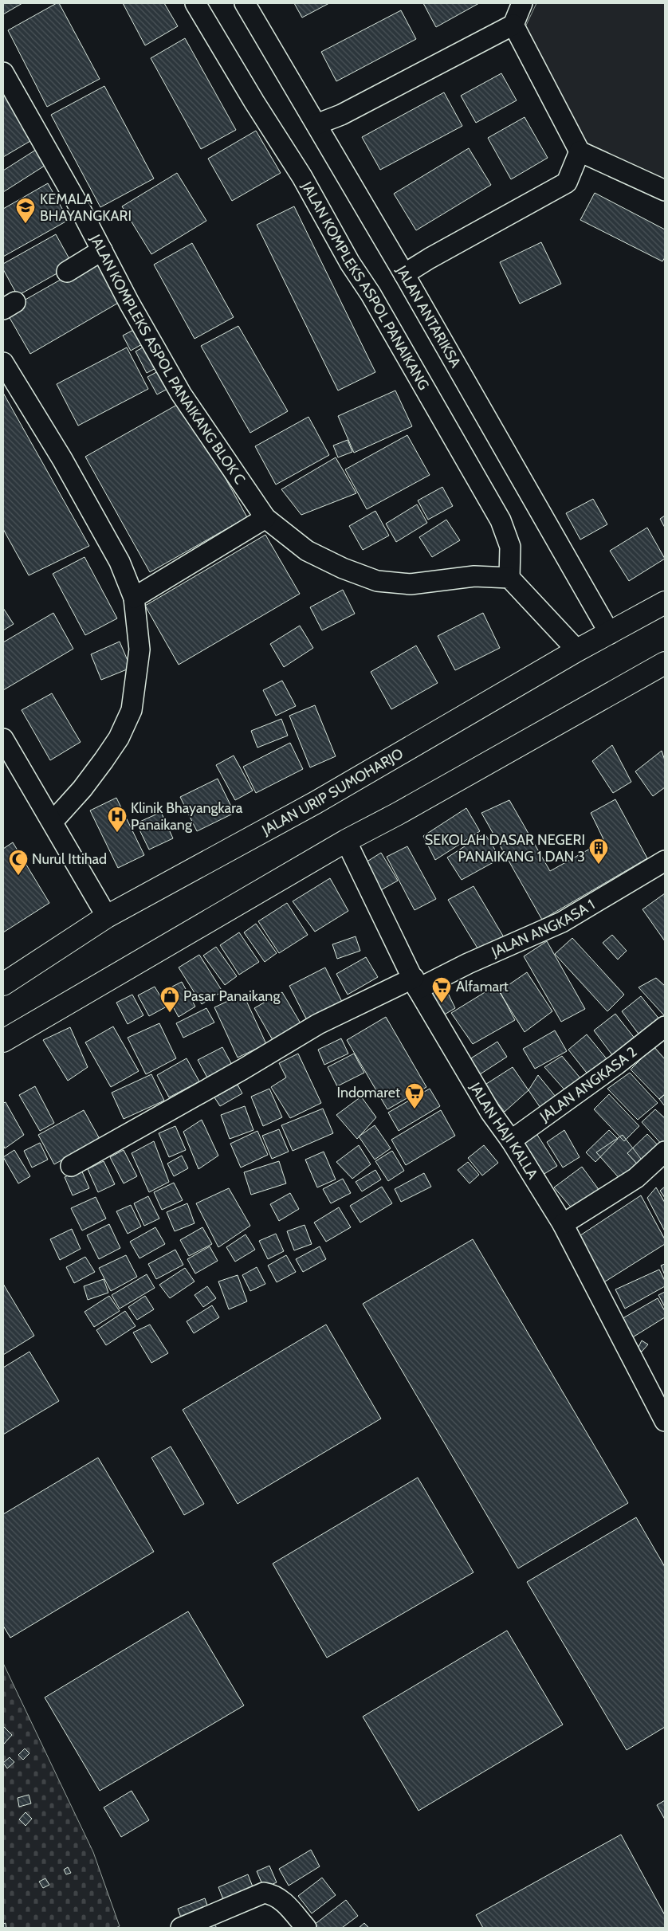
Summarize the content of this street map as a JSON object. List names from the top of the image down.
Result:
{
  "streets": {
    "highway": ["JALAN URIP SUMOHARJO"],
    "street": [
      "JALAN KOMPLEKS ASPOL PANAIKANG",
      "JALAN ANTARIKSA",
      "JALAN KOMPLEKS ASPOL PANAIKANG BLOK C",
      "JALAN ANGKASA 1",
      "JALAN ANGKASA 2",
      "JALAN HAJI KALLA"
    ]
  },
  "crossings": [
    ["JALAN KOMPLEKS ASPOL PANAIKANG", "JALAN KOMPLEKS ASPOL PANAIKANG BLOK C"],
    ["JALAN ANTARIKSA", "JALAN URIP SUMOHARJO"],
    ["JALAN ANGKASA 1", "JALAN HAJI KALLA"],
    ["JALAN ANGKASA 2", "JALAN HAJI KALLA"]
  ],
  "places": {
    "school or university": ["KEMALA BHAYANGKARI"],
    "hospital": ["Klinik Bhayangkara Panaikang"],
    "building": ["SEKOLAH DASAR NEGERI PANAIKANG 1 DAN 3"],
    "mosque": ["Nurul Ittihad"],
    "supermarket": ["Alfamart", "Indomaret"],
    "shop": ["Pasar Panaikang"]
  }
}
